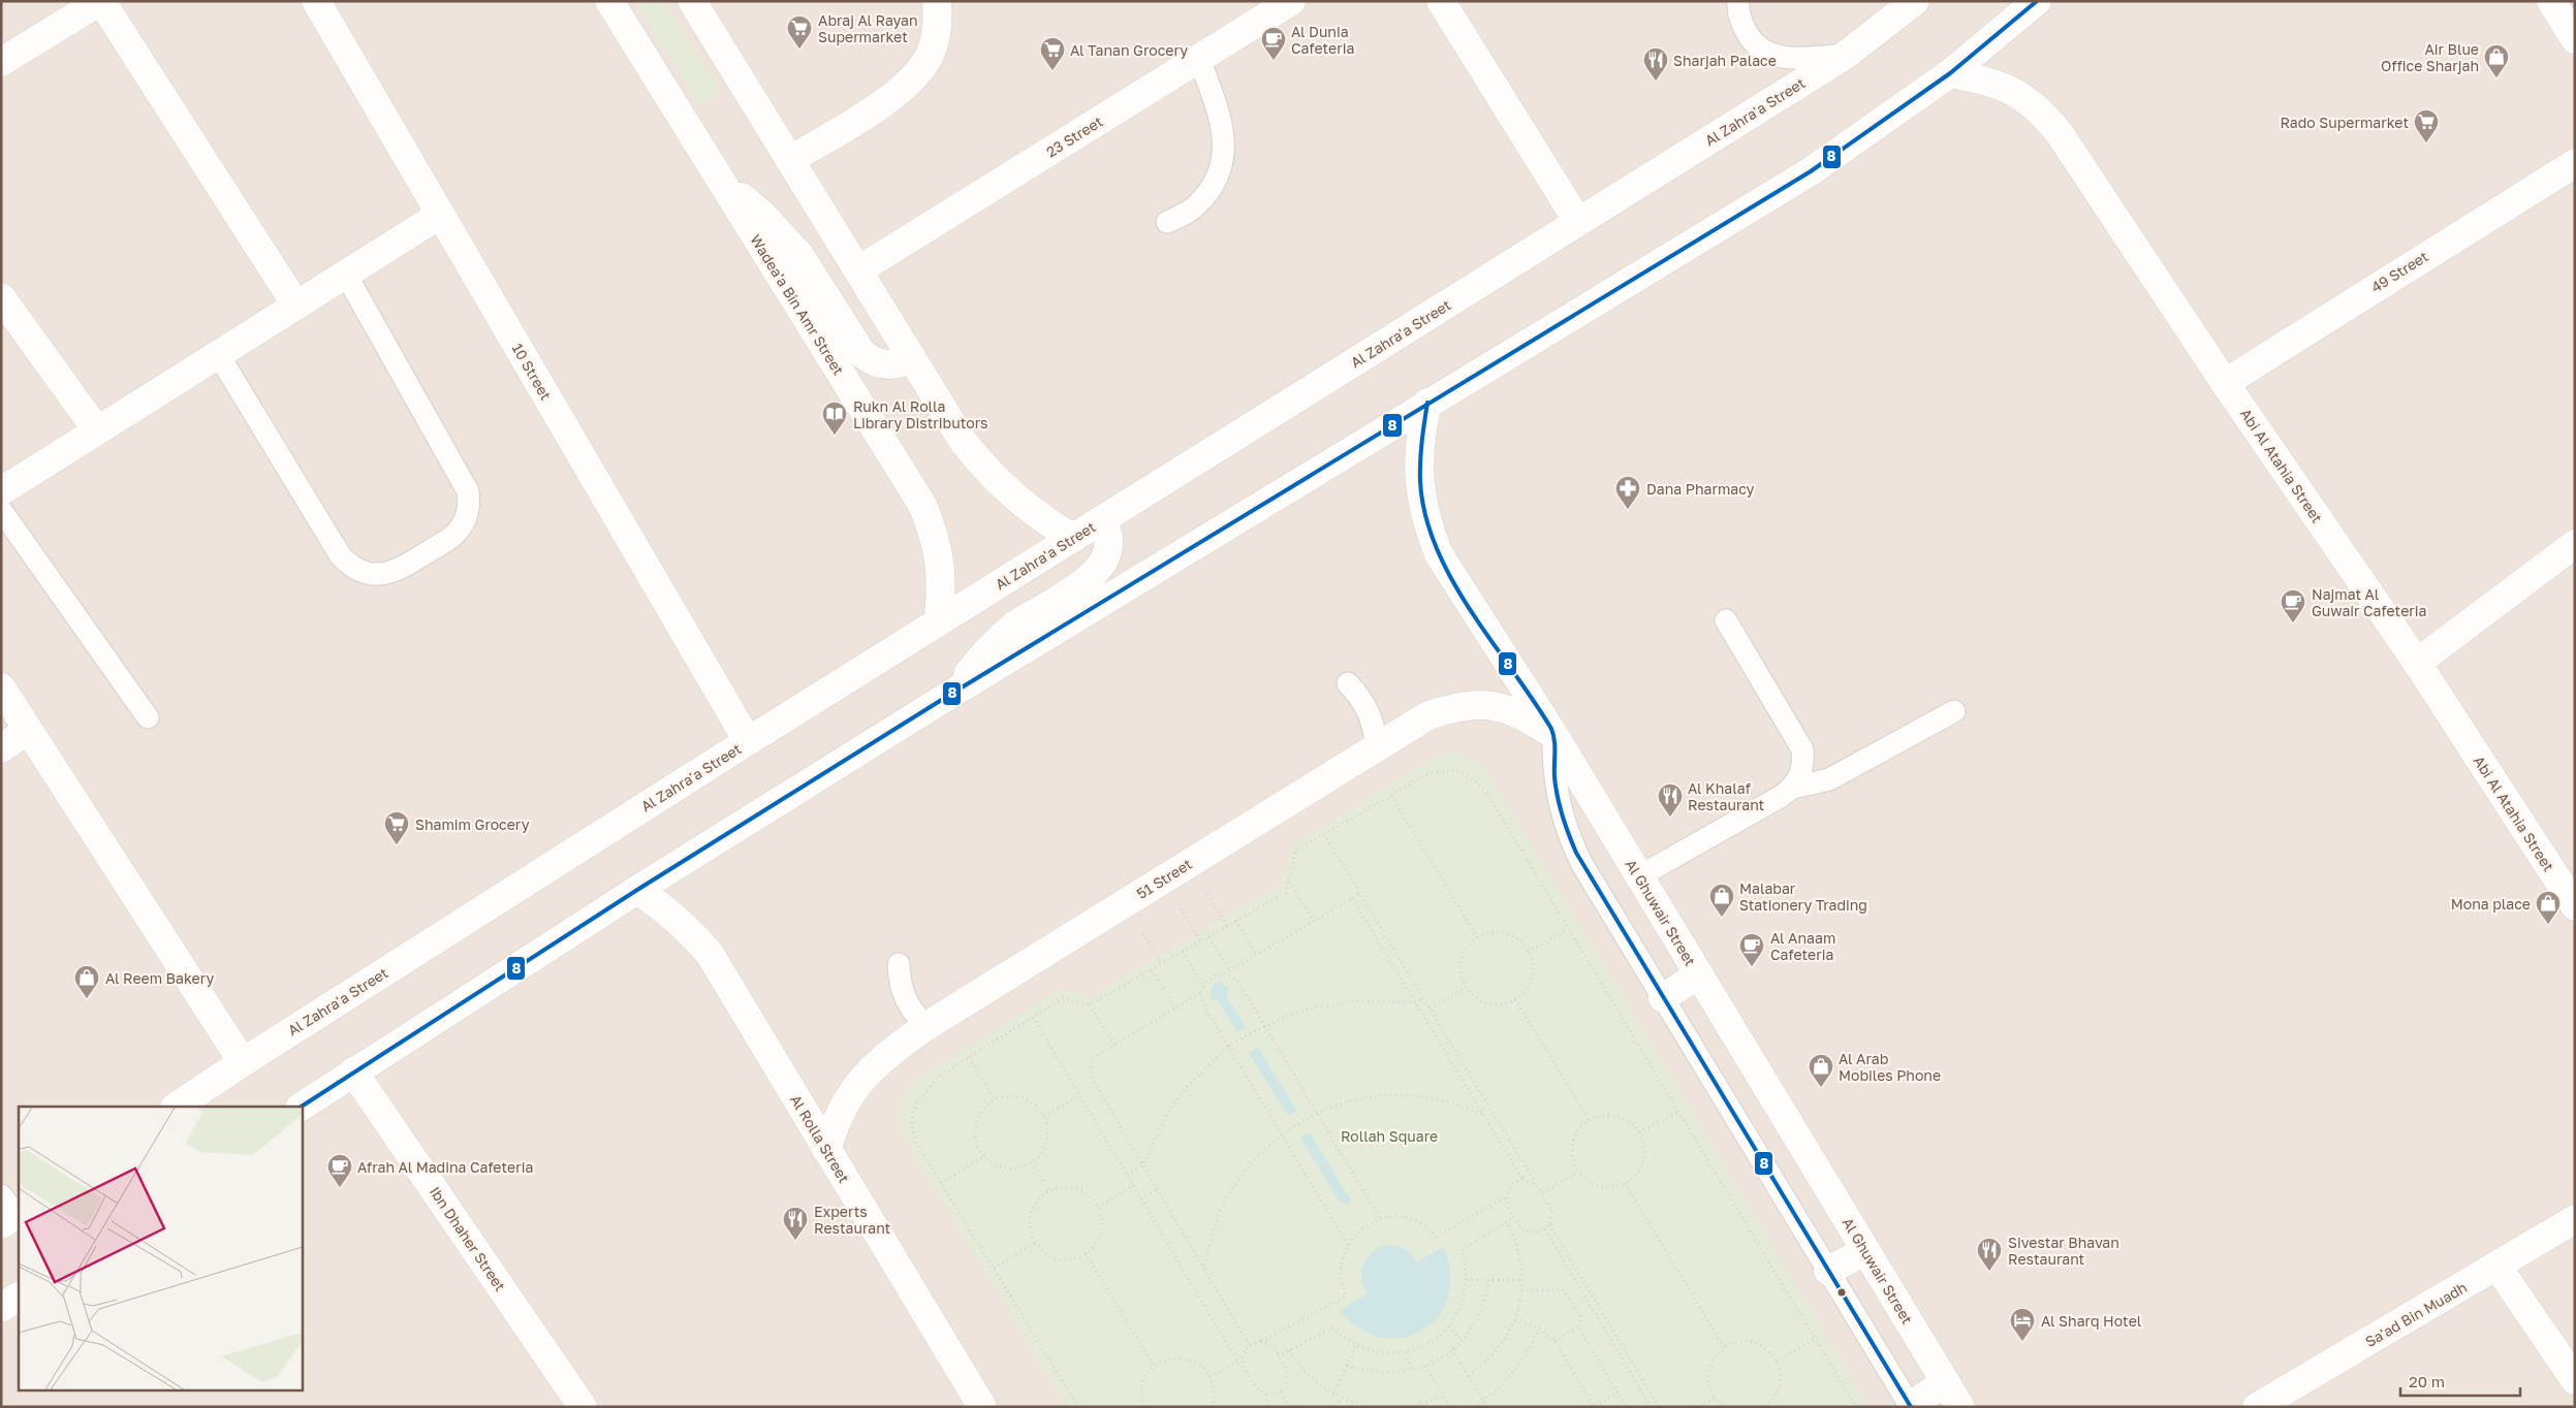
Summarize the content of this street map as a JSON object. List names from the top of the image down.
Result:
{
  "streets": {
    "street": [
      "Al Zahra'a Street",
      "23 Street",
      "49 Street",
      "Wadea'a Bin Amr Street",
      "10 Street",
      "Abi Al Atahia Street",
      "51 Street",
      "Al Ghuwair Street",
      "Al Rolla Street",
      "Ibn Dhaher Street",
      "Sa'ad Bin Muadh"
    ]
  },
  "crossings": [
    ["Al Zahra'a Street", "Wadea'a Bin Amr Street"],
    ["Al Zahra'a Street", "10 Street"],
    ["49 Street", "Abi Al Atahia Street"],
    ["51 Street", "Al Ghuwair Street"],
    ["51 Street", "Al Rolla Street"]
  ],
  "parks": ["Rollah Square"],
  "places": {
    "supermarket": [
      "Abraj Al Rayan Supermarket",
      "Al Tanan Grocery",
      "Rado Supermarket",
      "Shamim Grocery"
    ],
    "cafe": [
      "Al Dunia Cafeteria",
      "Najmat Al Guwair Cafeteria",
      "Al Anaam Cafeteria",
      "Afrah Al Madina Cafeteria"
    ],
    "shop": [
      "Air Blue Office Sharjah",
      "Malabar Stationery Trading",
      "Mona place",
      "Al Reem Bakery",
      "Al Arab Mobiles Phone"
    ],
    "restaurant": [
      "Sharjah Palace",
      "Al Khalaf Restaurant",
      "Experts Restaurant",
      "Sivestar Bhavan Restaurant"
    ],
    "library": ["Rukn Al Rolla Library Distributors"],
    "pharmacy": ["Dana Pharmacy"],
    "hotel": ["Al Sharq Hotel"]
  },
  "lines": ["transit line 8"],
  "scale_bar": "20 m"
}
